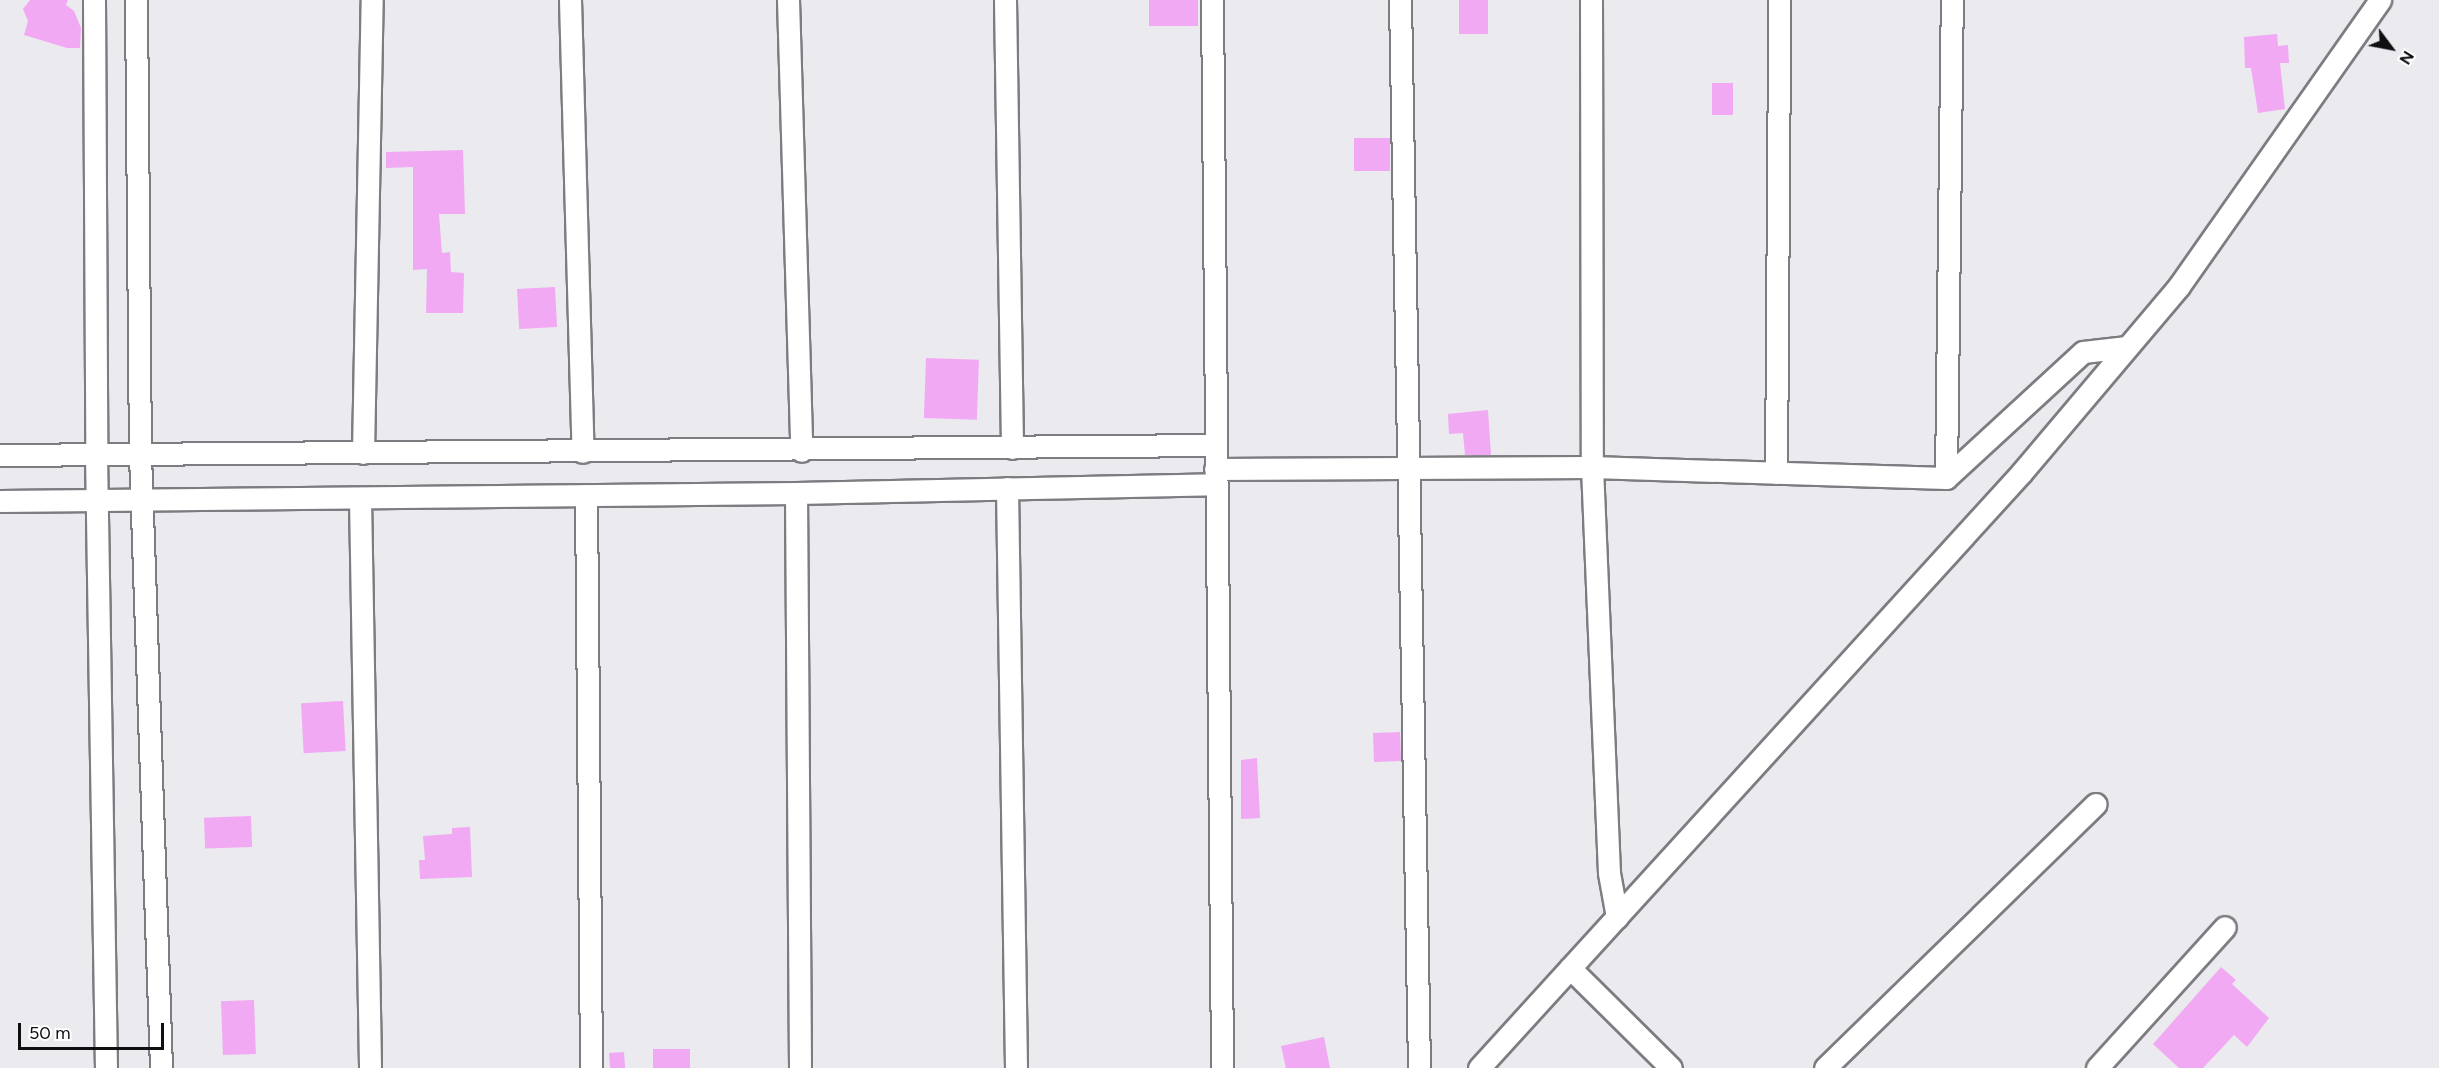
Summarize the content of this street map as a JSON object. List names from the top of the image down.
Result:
{
  "scale_bar": "50 m",
  "north": "bottom right"
}
